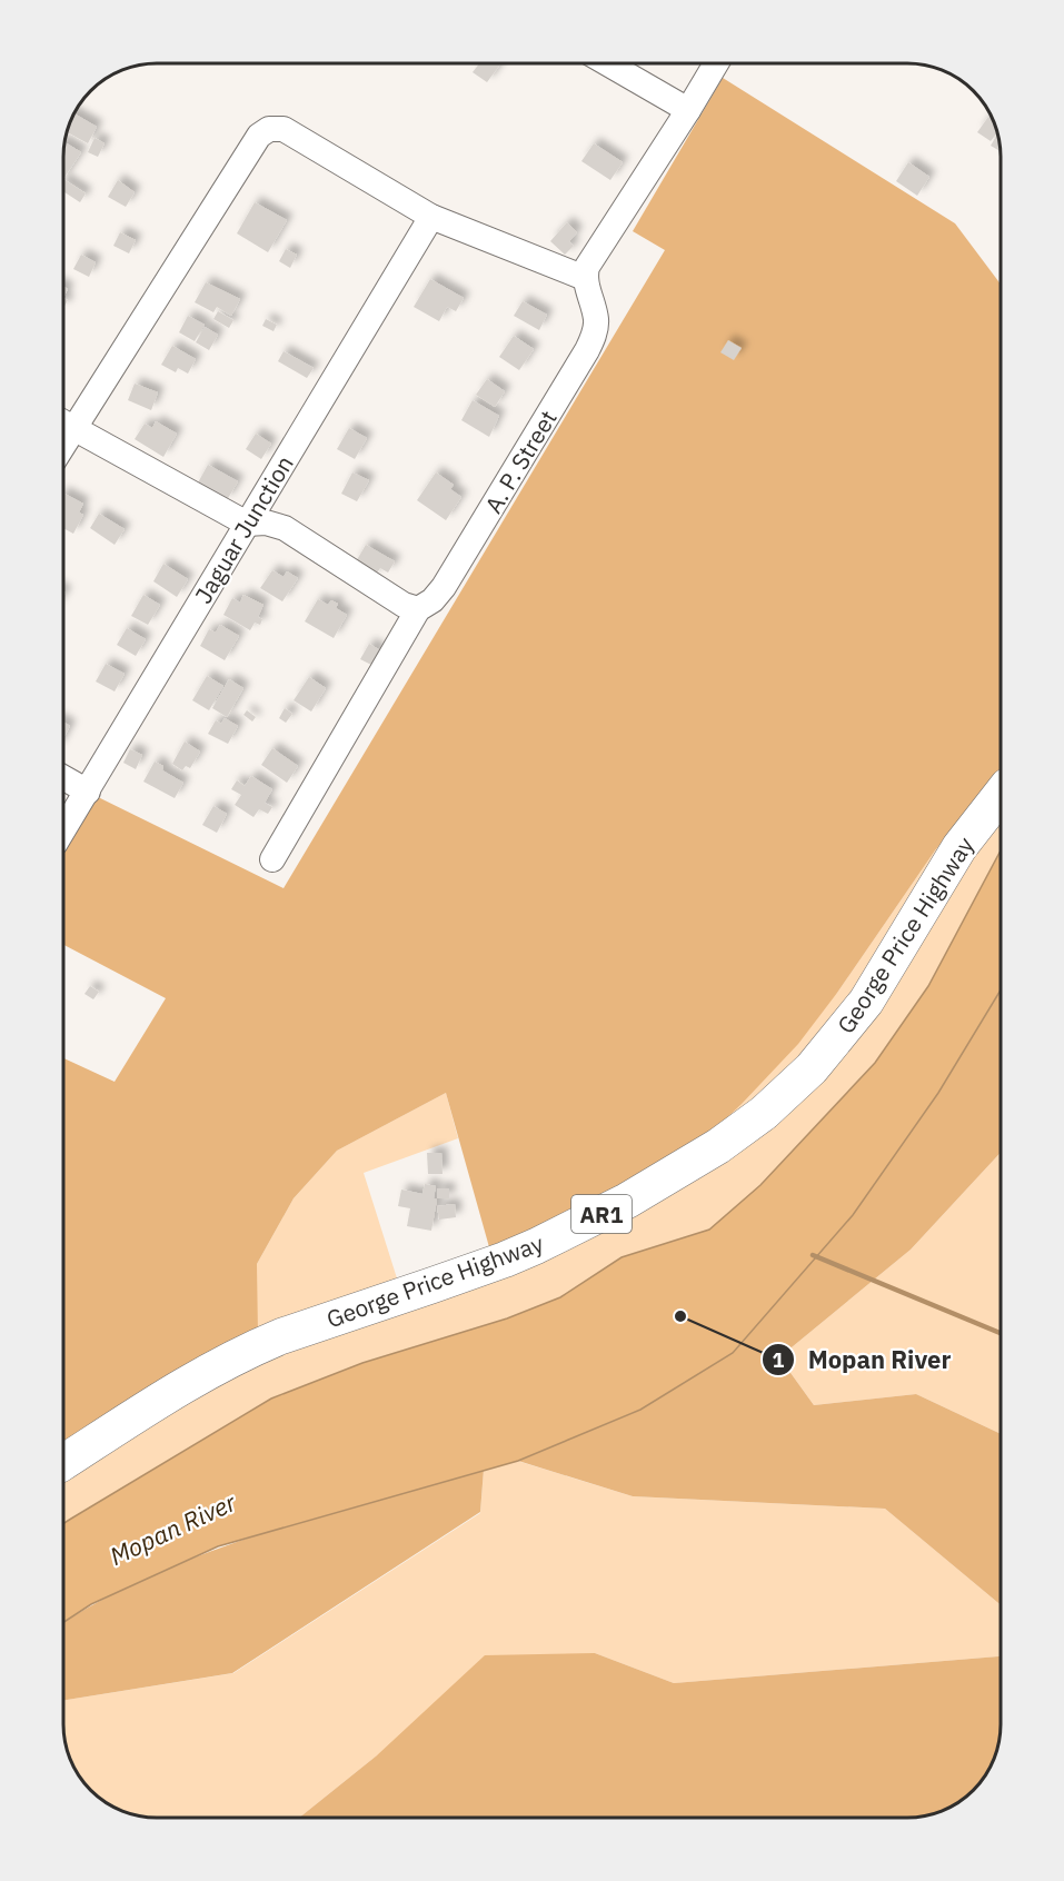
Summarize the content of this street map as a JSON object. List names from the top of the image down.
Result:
{
  "streets": {
    "highway": ["George Price Highway", "AR1"],
    "street": ["A. P. Street", "Jaguar Junction"]
  },
  "water": ["Mopan River"],
  "places": ["Mopan River"]
}
